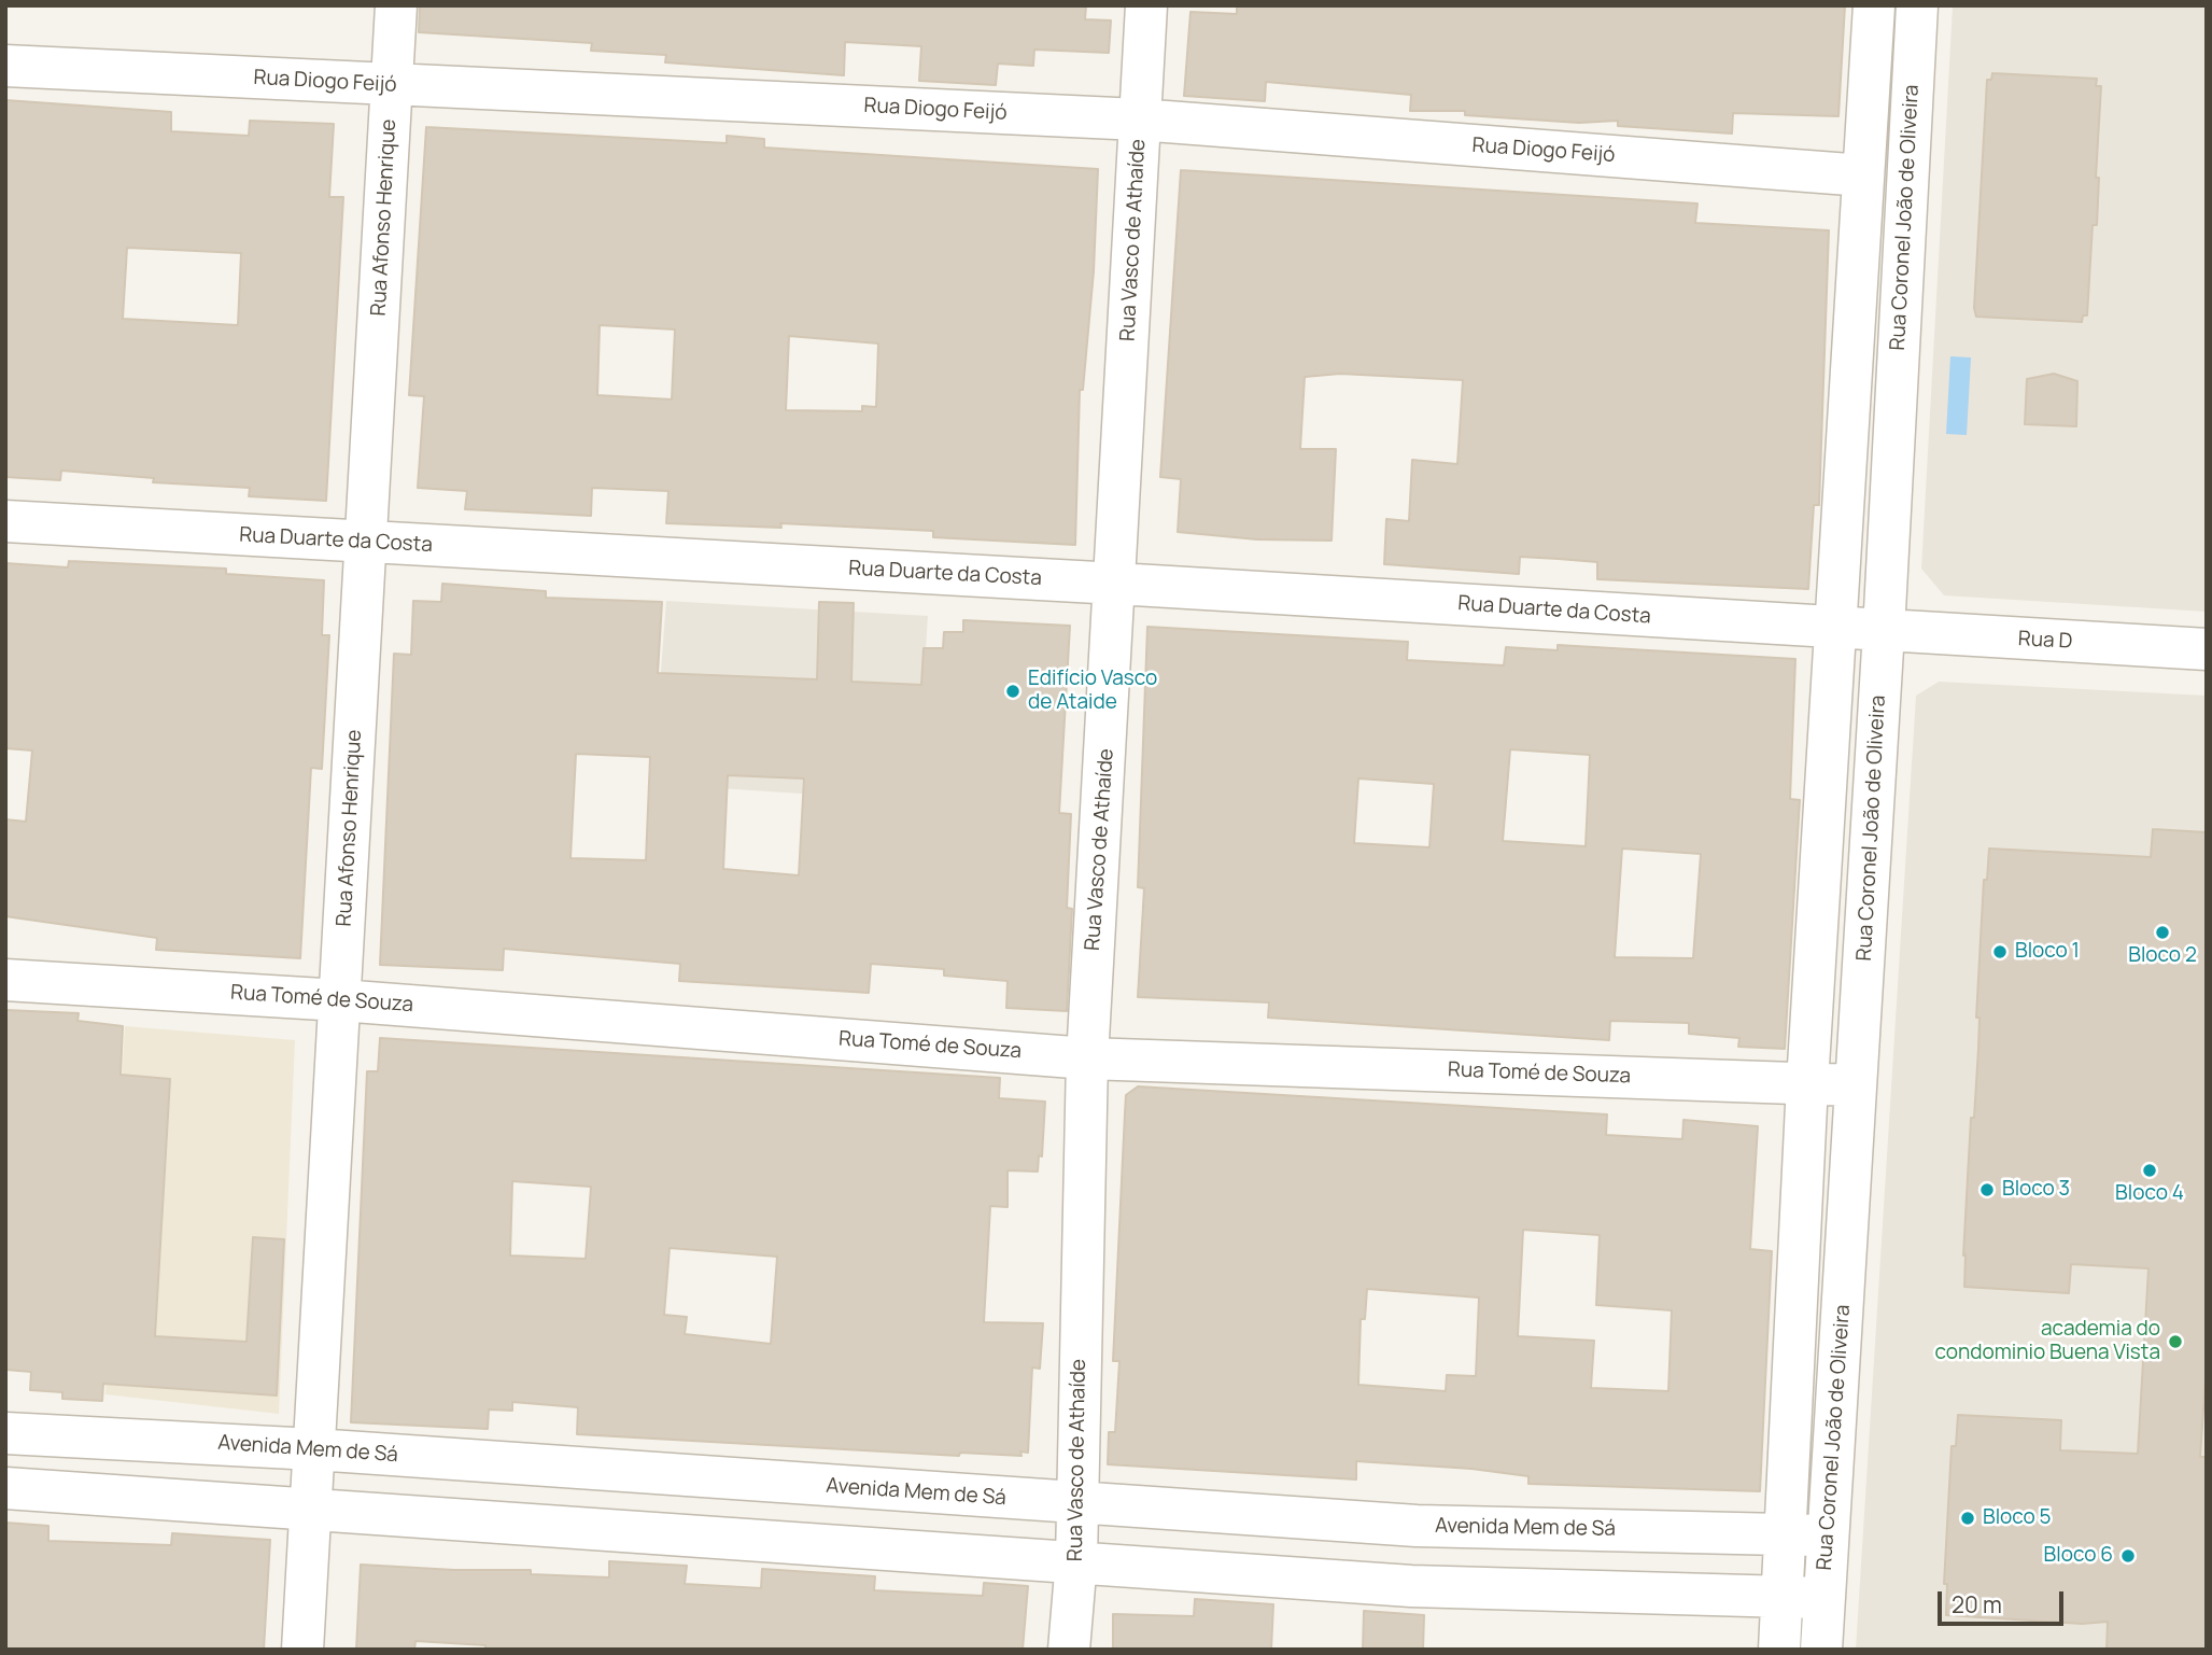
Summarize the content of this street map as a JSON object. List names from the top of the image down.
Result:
{
  "streets": {
    "street": [
      "Rua Diogo Feijó",
      "Rua Afonso Henrique",
      "Rua Coronel João de Oliveira",
      "Rua Vasco de Athaíde",
      "Rua Duarte da Costa",
      "Rua D",
      "Rua Tomé de Souza",
      "Avenida Mem de Sá"
    ]
  },
  "crossings": [
    ["Rua Diogo Feijó", "Rua Afonso Henrique"],
    ["Rua Diogo Feijó", "Rua Coronel João de Oliveira"],
    ["Rua Diogo Feijó", "Rua Vasco de Athaíde"],
    ["Rua Afonso Henrique", "Rua Duarte da Costa"],
    ["Rua Afonso Henrique", "Rua Tomé de Souza"],
    ["Rua Afonso Henrique", "Avenida Mem de Sá"],
    ["Rua Coronel João de Oliveira", "Rua Duarte da Costa"],
    ["Rua Coronel João de Oliveira", "Rua D"],
    ["Rua Coronel João de Oliveira", "Rua Tomé de Souza"],
    ["Rua Coronel João de Oliveira", "Avenida Mem de Sá"],
    ["Rua Vasco de Athaíde", "Rua Duarte da Costa"],
    ["Rua Vasco de Athaíde", "Rua Tomé de Souza"],
    ["Rua Vasco de Athaíde", "Avenida Mem de Sá"],
    ["Rua Duarte da Costa", "Rua D"]
  ],
  "places": [
    "Edifício Vasco de Ataide",
    "Bloco 2",
    "Bloco 1",
    "Bloco 4",
    "Bloco 3",
    "academia do condominio Buena Vista",
    "Bloco 5",
    "Bloco 6"
  ],
  "scale_bar": "20 m"
}
